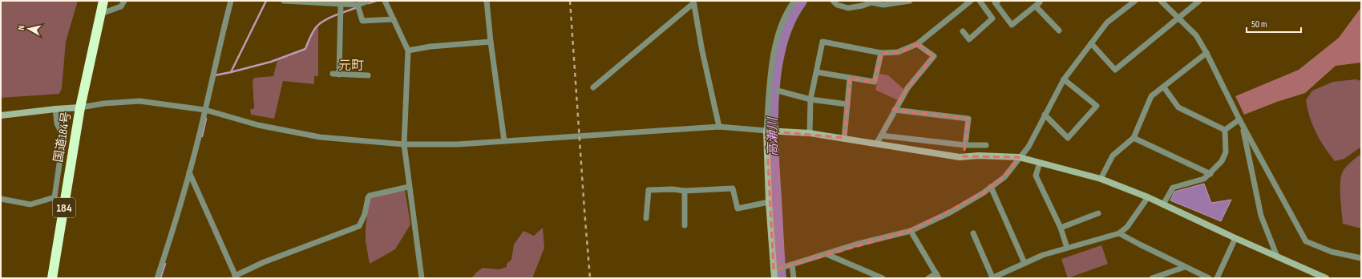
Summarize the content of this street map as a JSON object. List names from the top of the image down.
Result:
{
  "streets": {
    "highway": ["国道184号", "184"]
  },
  "districts": ["元町"],
  "water": ["高瀬川"],
  "scale_bar": "50 m",
  "north": "left"
}
